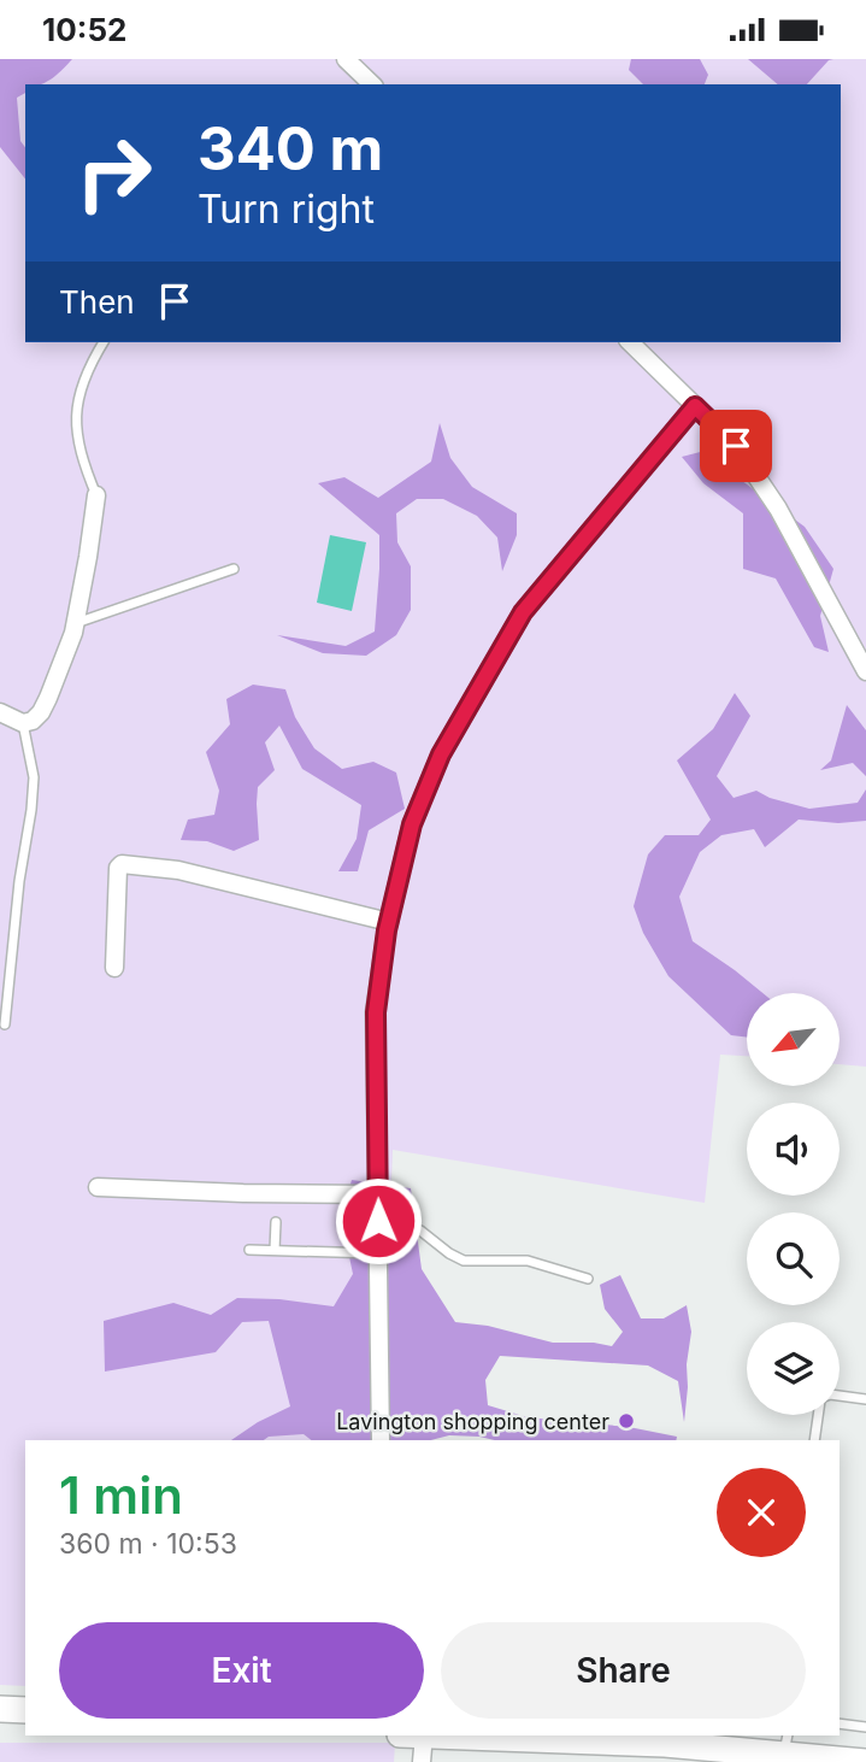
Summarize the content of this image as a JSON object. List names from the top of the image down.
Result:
{
  "places": ["Lavington shopping center"],
  "north": "bottom left",
  "page": {
    "status": "10:52",
    "turn": ["340 m", "Turn right"],
    "then": "Then",
    "heading": ["1 min", "360 m · 10:53"],
    "buttons": ["Exit", "Share"]
  }
}
